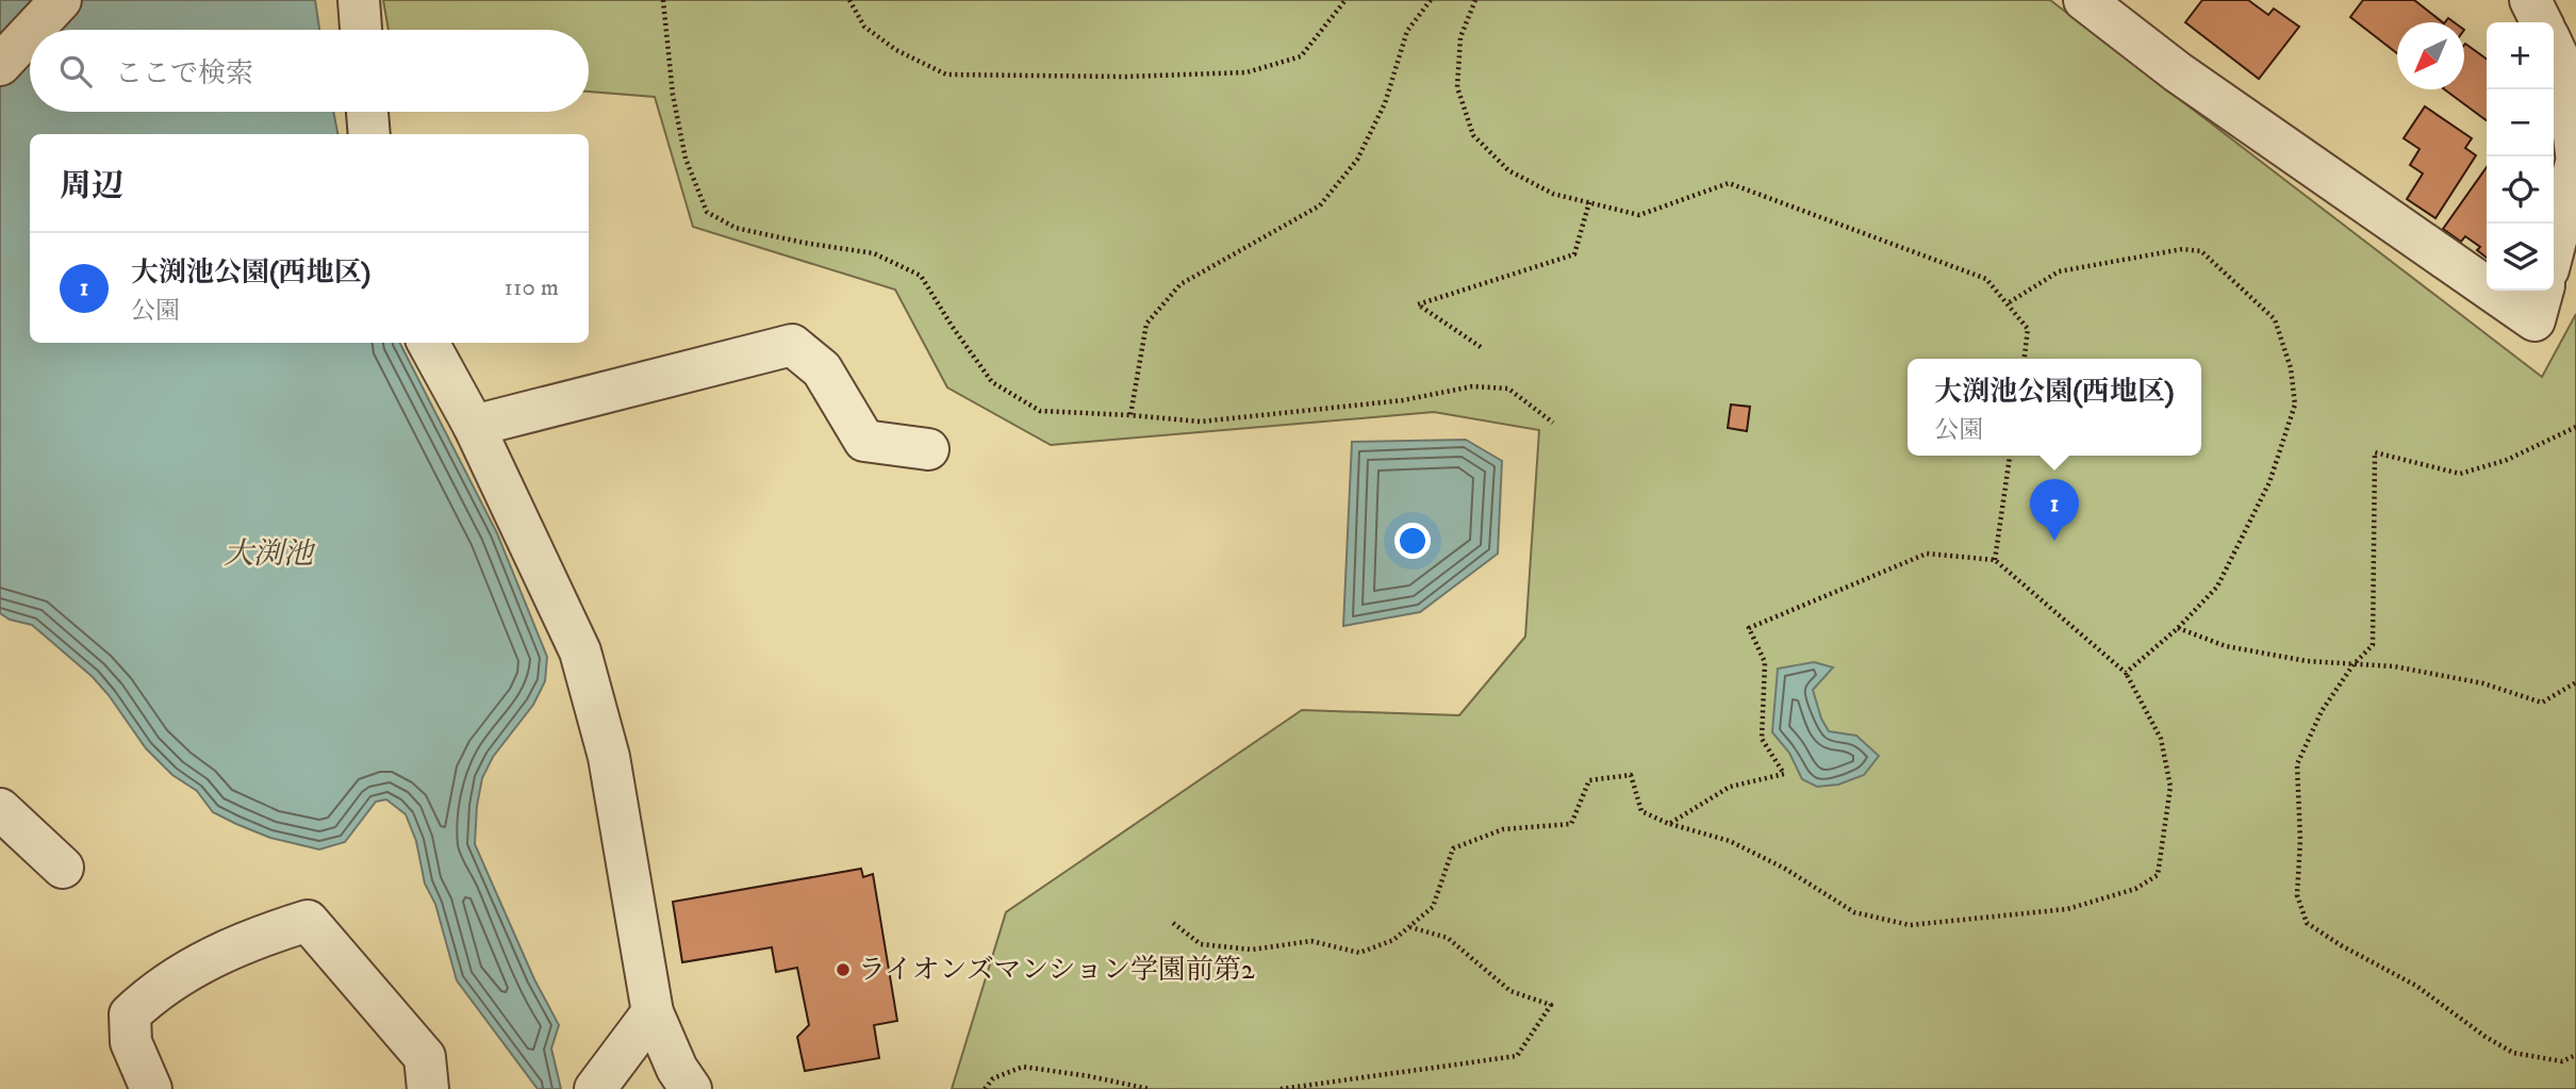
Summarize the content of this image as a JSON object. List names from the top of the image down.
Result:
{
  "water": ["大渕池"],
  "places": ["ライオンズマンション学園前第2"],
  "north": "bottom left",
  "page": {
    "map_buttons": ["+", "−"],
    "search": "ここで検索",
    "heading": "周辺",
    "list": [
      {
        "mark": "1",
        "name": "大渕池公園(西地区)",
        "note": "公園",
        "value": "110 m"
      }
    ],
    "popup": ["大渕池公園(西地区)", "公園"],
    "pins": "1"
  }
}
